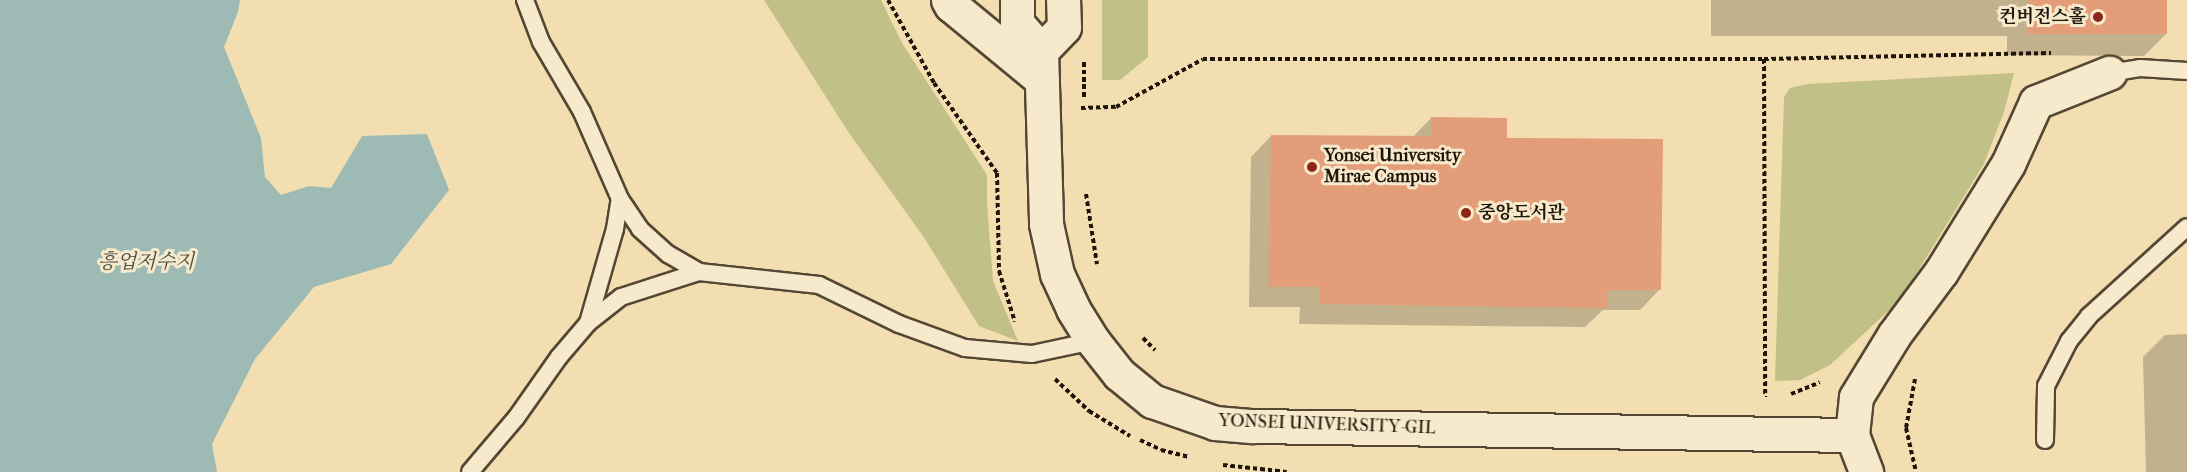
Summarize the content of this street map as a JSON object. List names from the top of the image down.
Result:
{
  "streets": {
    "street": ["YONSEI UNIVERSITY-GIL"]
  },
  "water": ["흥업저수지"],
  "places": ["컨버전스홀", "Yonsei University Mirae Campus", "중앙도서관"]
}
